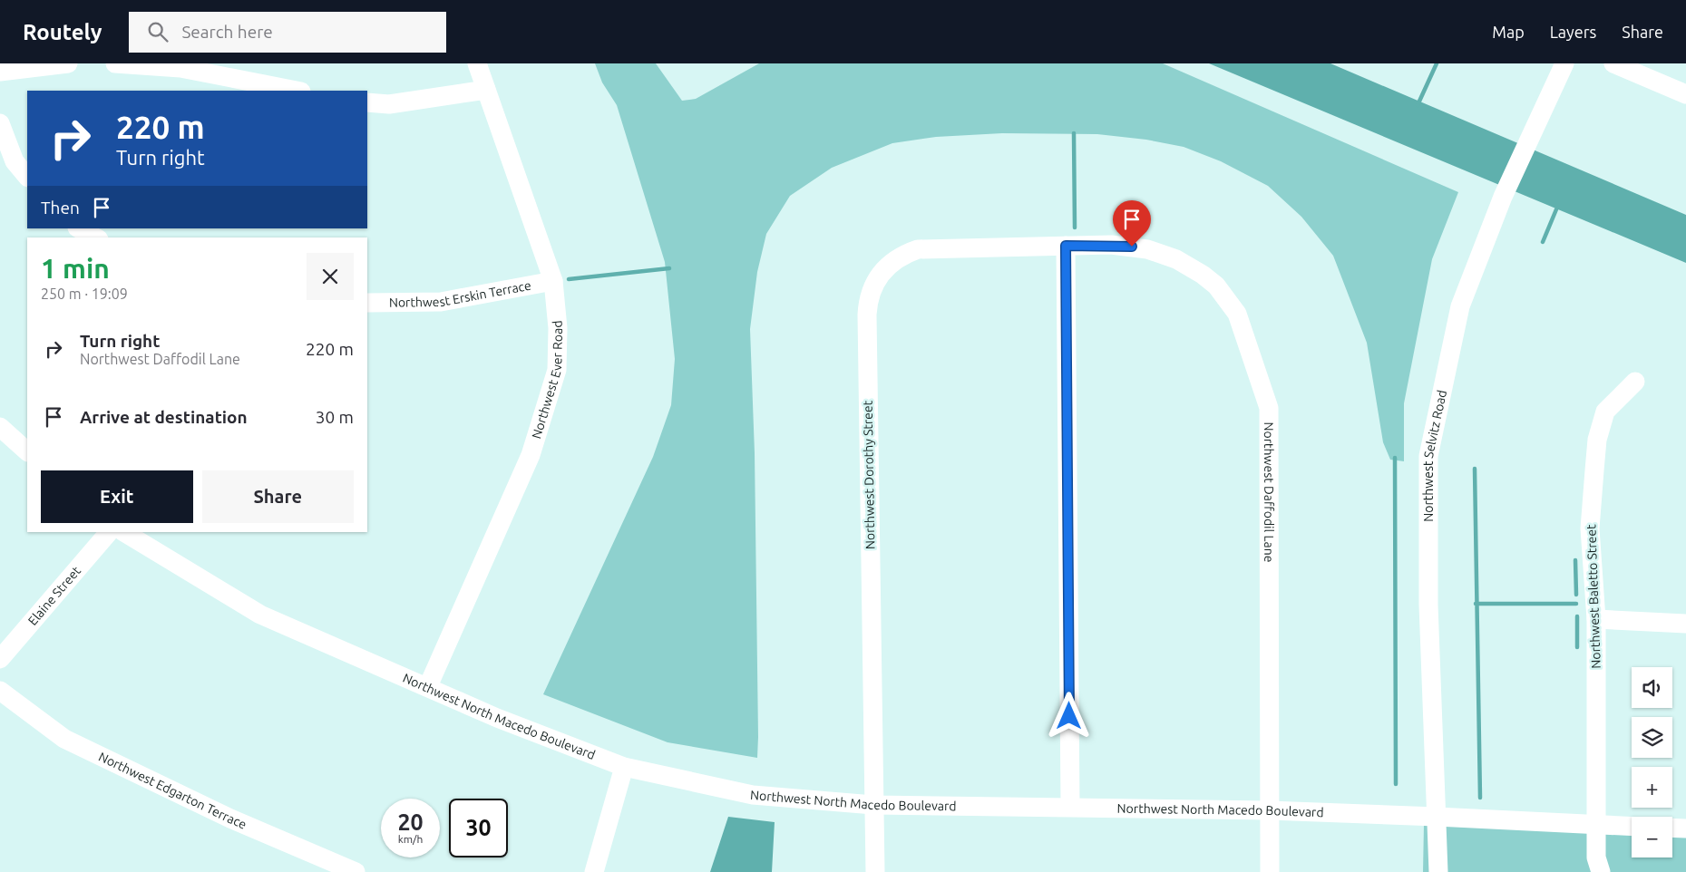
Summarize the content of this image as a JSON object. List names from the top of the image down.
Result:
{
  "streets": {
    "street": [
      "Northwest Erskin Terrace",
      "Northwest Ever Road",
      "Northwest Selvitz Road",
      "Northwest Dorothy Street",
      "Northwest Daffodil Lane",
      "Elaine Street",
      "Northwest Baletto Street",
      "Northwest North Macedo Boulevard",
      "Northwest Edgarton Terrace"
    ]
  },
  "crossings": [
    ["Northwest Erskin Terrace", "Northwest Ever Road"],
    ["Northwest Ever Road", "Northwest North Macedo Boulevard"],
    ["Northwest Selvitz Road", "Northwest North Macedo Boulevard"],
    ["Northwest Dorothy Street", "Northwest Daffodil Lane"],
    ["Northwest Dorothy Street", "Northwest North Macedo Boulevard"],
    ["Northwest Daffodil Lane", "Northwest North Macedo Boulevard"],
    ["Northwest Baletto Street", "Northwest North Macedo Boulevard"]
  ],
  "page": {
    "header": "Routely",
    "search": "Search here",
    "nav": ["Map", "Layers", "Share"],
    "turn": ["220 m", "Turn right"],
    "then": "Then",
    "heading": ["1 min", "250 m · 19:09"],
    "list": [
      {
        "name": "Turn right",
        "note": "Northwest Daffodil Lane",
        "value": "220 m"
      },
      {
        "name": "Arrive at destination",
        "value": "30 m"
      }
    ],
    "buttons": ["Exit", "Share"],
    "map_buttons": ["+", "−"],
    "speed": "20 km/h",
    "limit": "30"
  }
}
